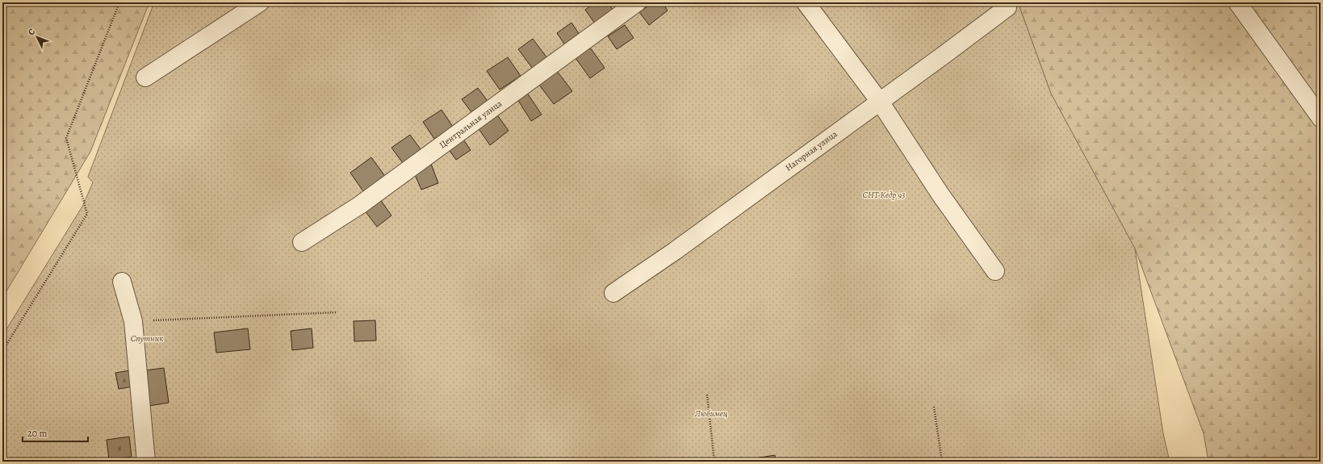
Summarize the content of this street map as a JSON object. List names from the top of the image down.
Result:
{
  "streets": {
    "street": ["Центральная улица", "Нагорная улица"]
  },
  "parks": ["СНТ Кедр 93", "Спутник", "Любимец"],
  "house_numbers": ["6", "8"],
  "scale_bar": "20 m",
  "north": "top left"
}
